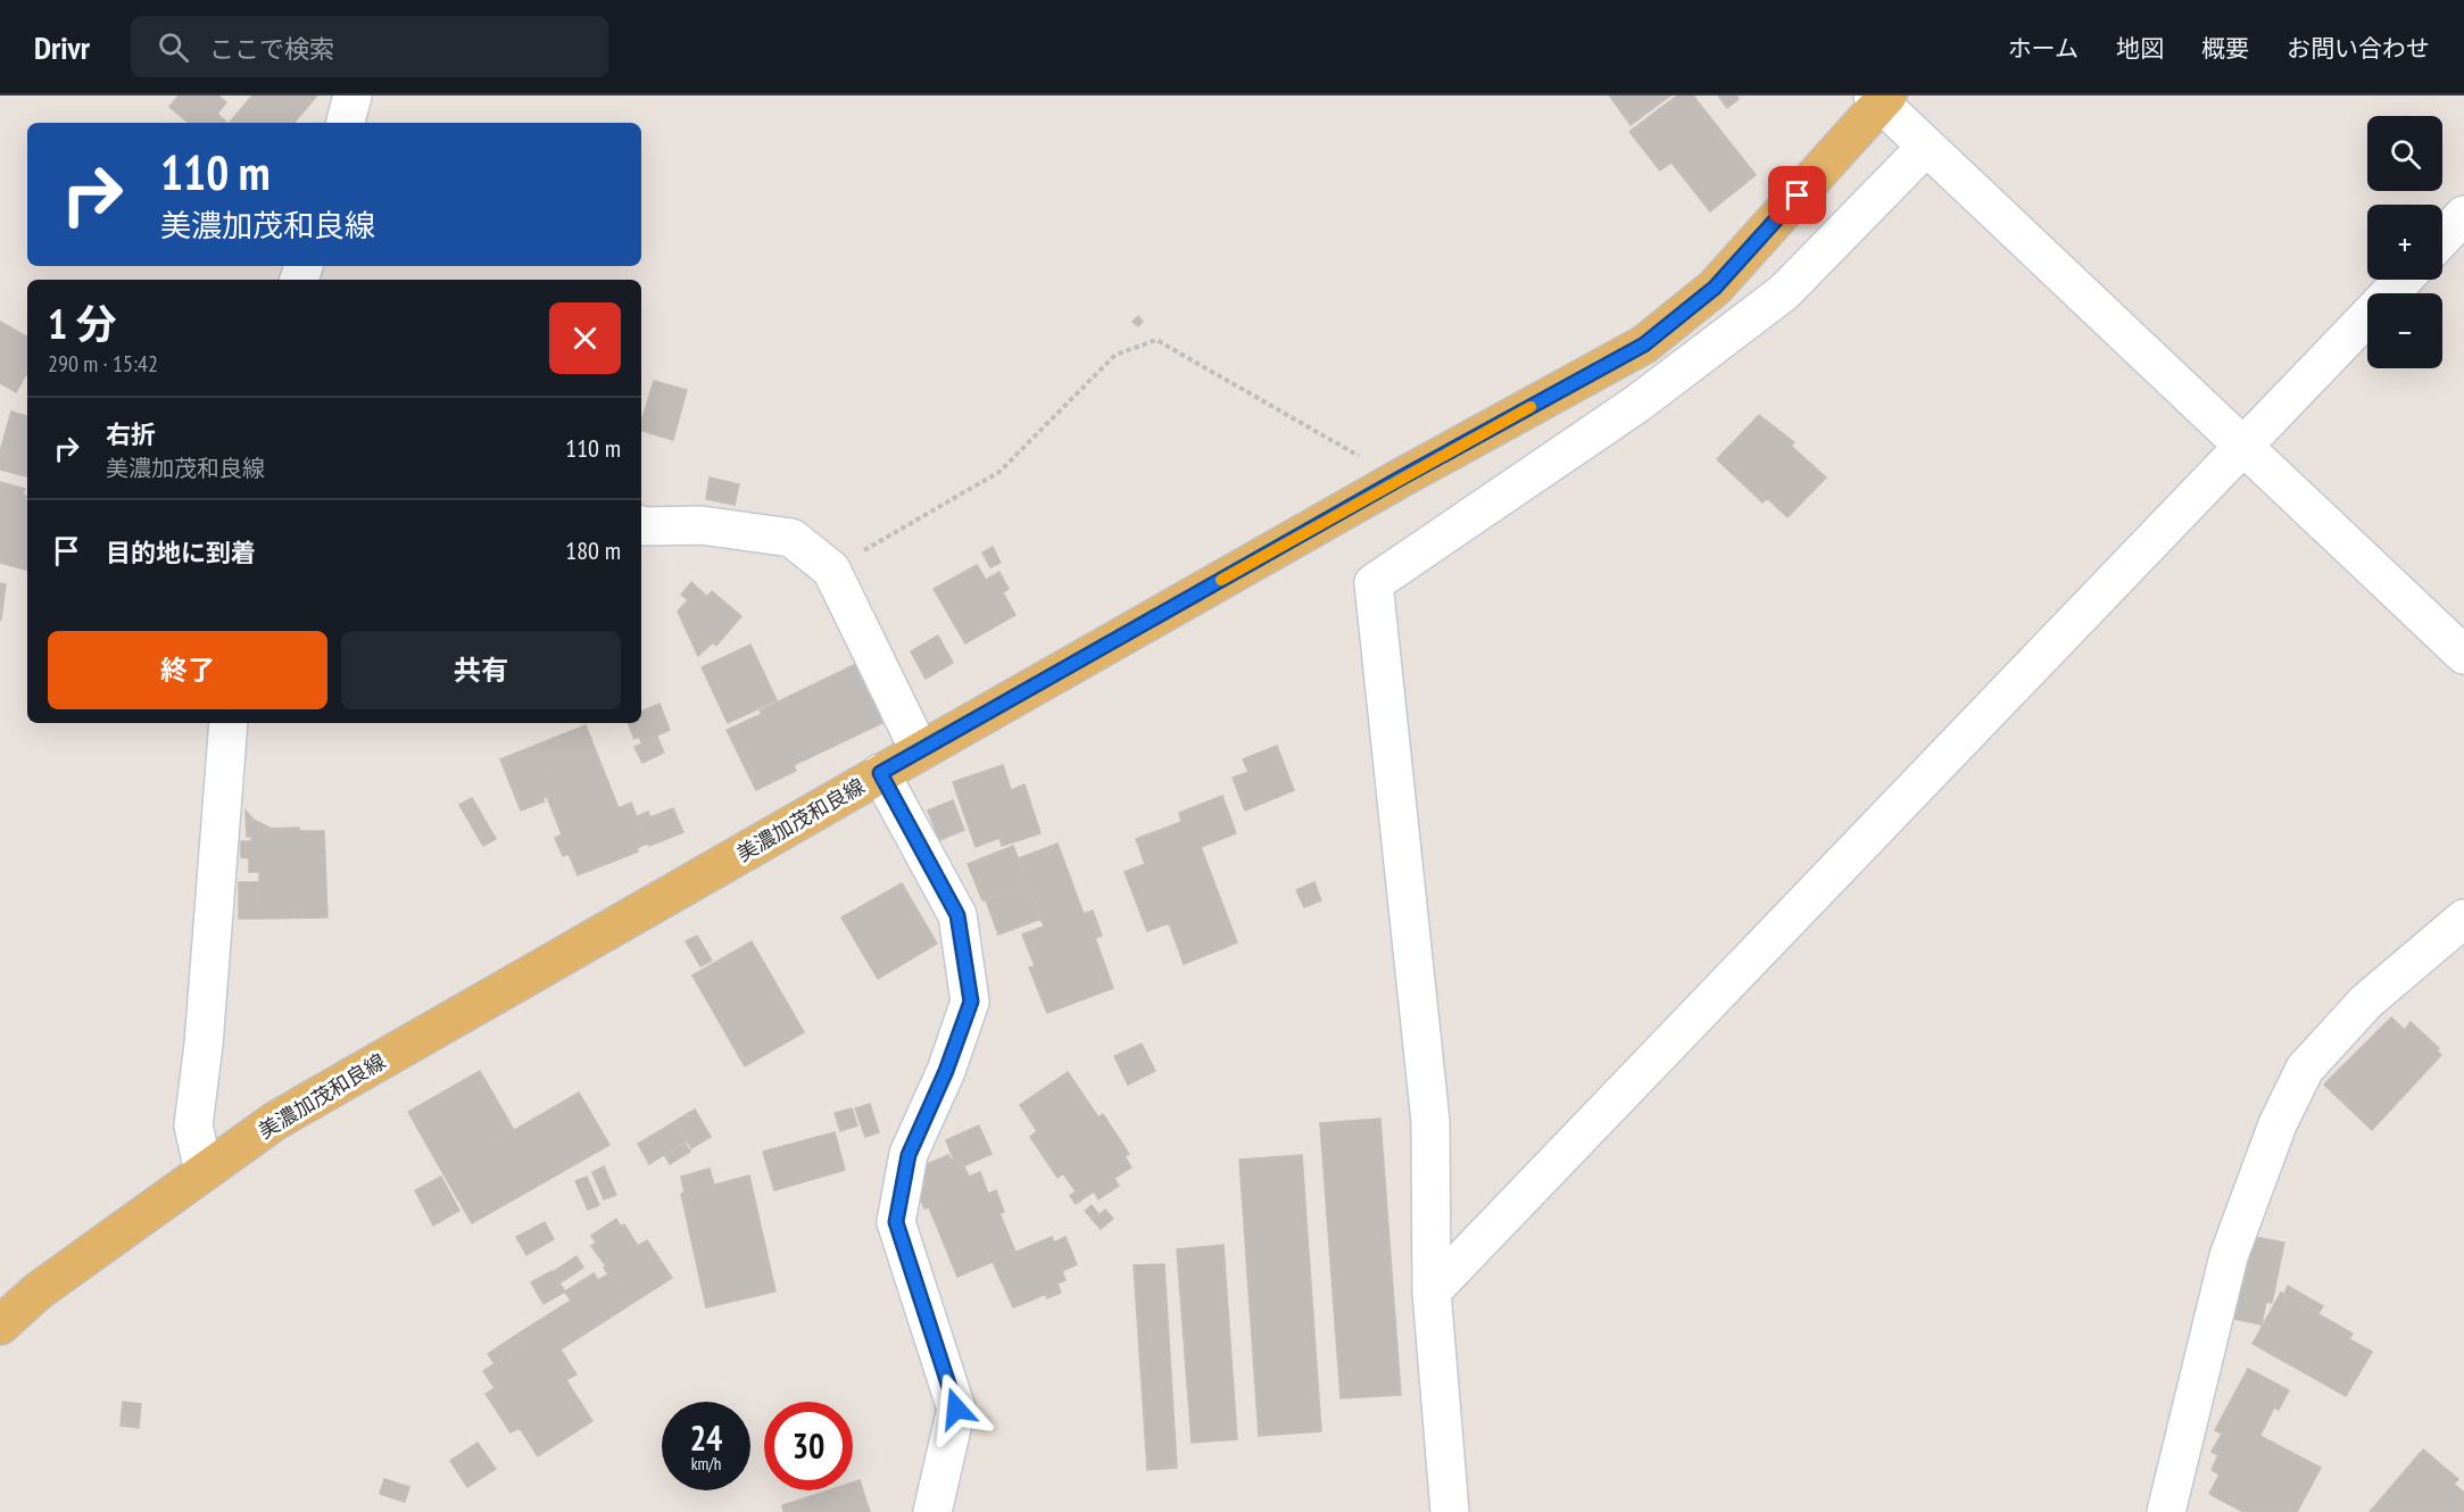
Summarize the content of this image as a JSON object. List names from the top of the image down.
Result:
{
  "streets": {
    "main road": ["美濃加茂和良線"]
  },
  "page": {
    "header": "Drivr",
    "search": "ここで検索",
    "nav": [
      "ホーム",
      "地図",
      "概要",
      "お問い合わせ"
    ],
    "map_buttons": ["+", "−"],
    "turn": ["110 m", "美濃加茂和良線"],
    "heading": ["1 分", "290 m · 15:42"],
    "list": [
      {
        "name": "右折",
        "note": "美濃加茂和良線",
        "value": "110 m"
      },
      {
        "name": "目的地に到着",
        "value": "180 m"
      }
    ],
    "buttons": ["終了", "共有"],
    "speed": "24 km/h",
    "limit": "30"
  }
}
